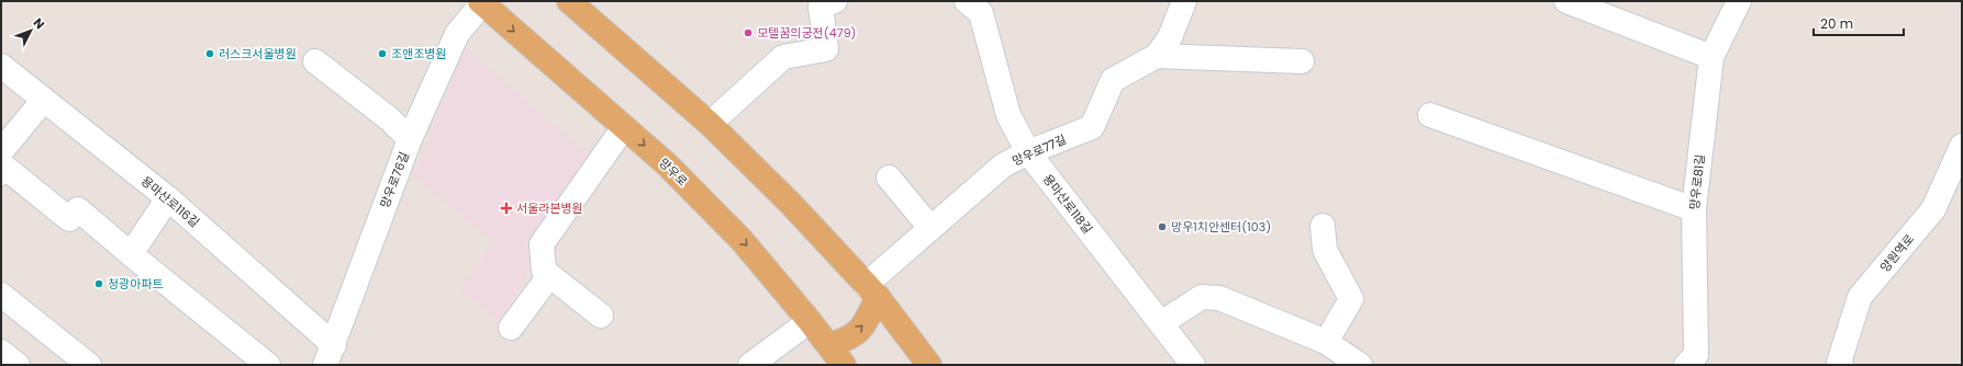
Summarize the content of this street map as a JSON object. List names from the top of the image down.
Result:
{
  "streets": {
    "main road": ["망우로"],
    "street": [
      "망우로77길",
      "망우로76길",
      "망우로81길",
      "용마산로116길",
      "용마산로118길",
      "양원역로"
    ]
  },
  "crossings": [
    ["망우로77길", "용마산로118길"],
    ["망우로", "망우로76길"],
    ["망우로76길", "용마산로116길"]
  ],
  "places": {
    "other": [
      "모텔꿈의궁전(479)",
      "러스크서울병원",
      "조앤조병원",
      "망우1치안센터(103)",
      "청광아파트"
    ],
    "health": ["서울라본병원"]
  },
  "scale_bar": "20 m",
  "north": "top right"
}
